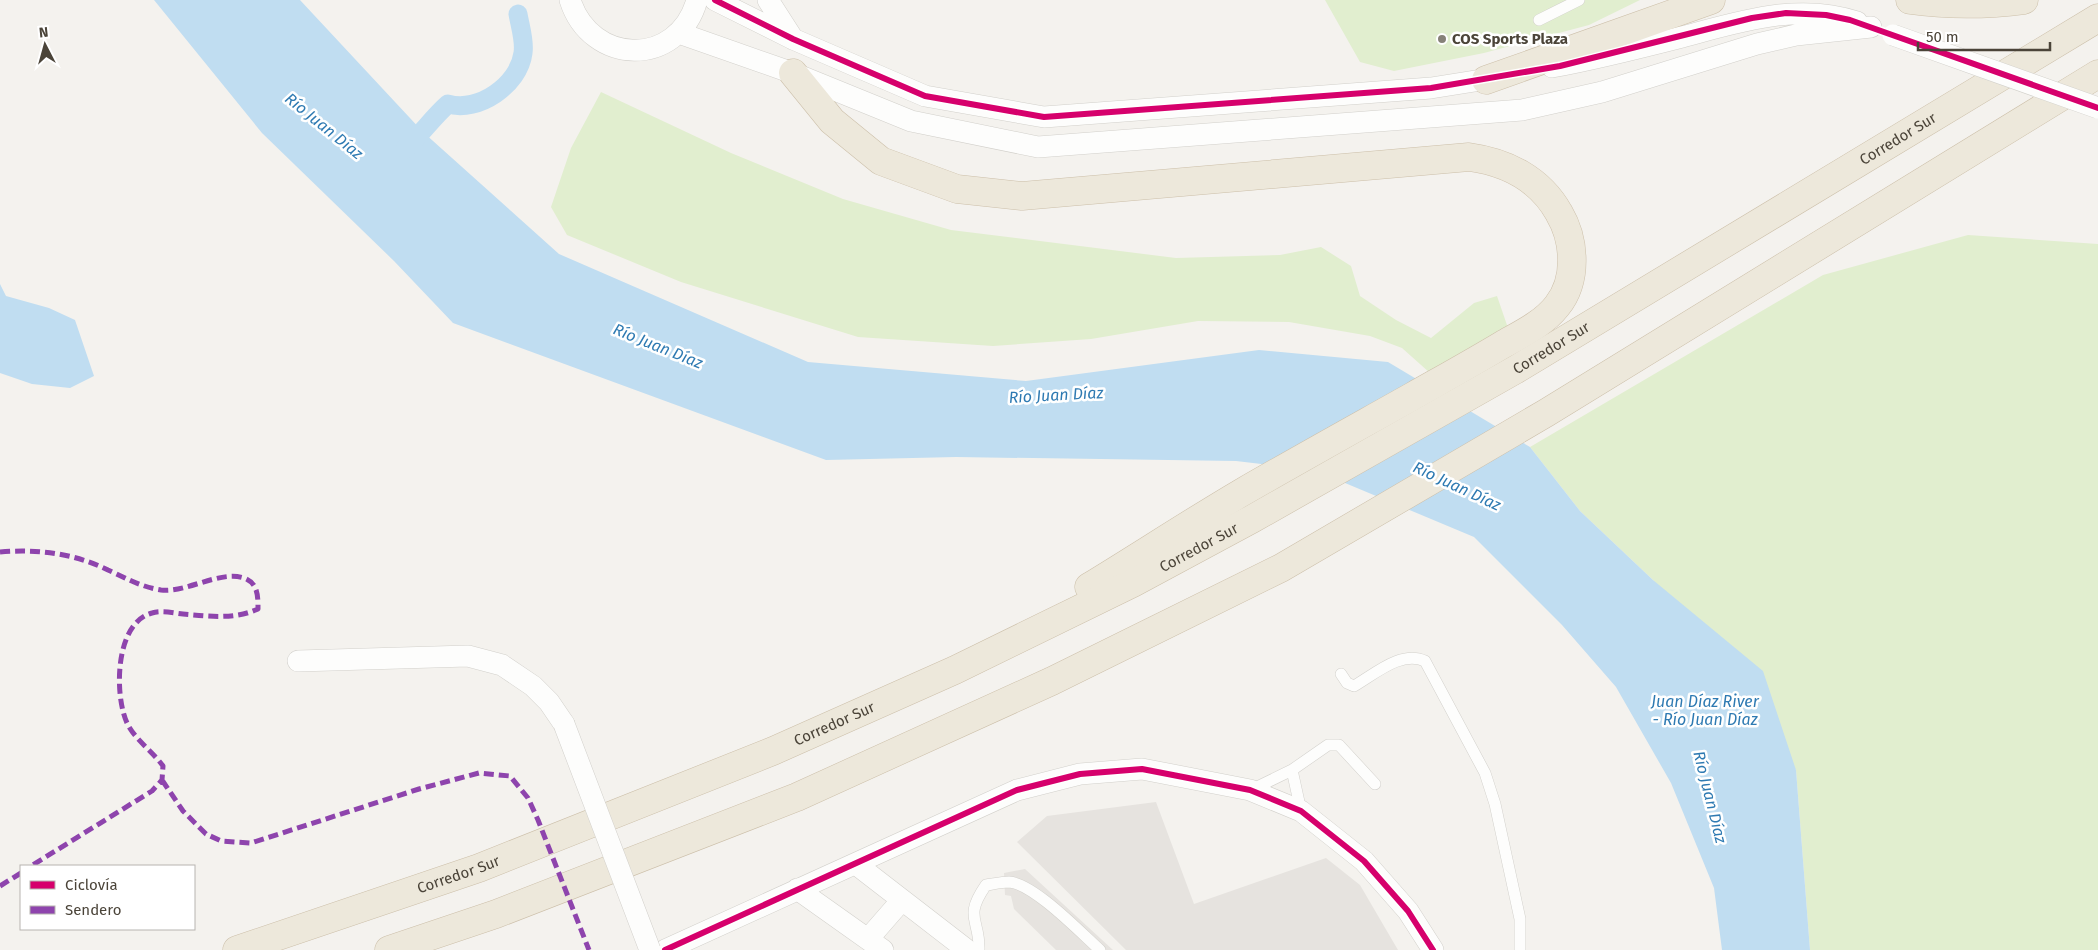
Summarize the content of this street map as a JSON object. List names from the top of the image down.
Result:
{
  "streets": {
    "highway": ["Corredor Sur"]
  },
  "water": ["Río Juan Díaz", "Juan Díaz River - Río Juan Díaz"],
  "places": ["COS Sports Plaza"],
  "legend": ["Ciclovía", "Sendero"],
  "scale_bar": "50 m",
  "north": "top"
}
